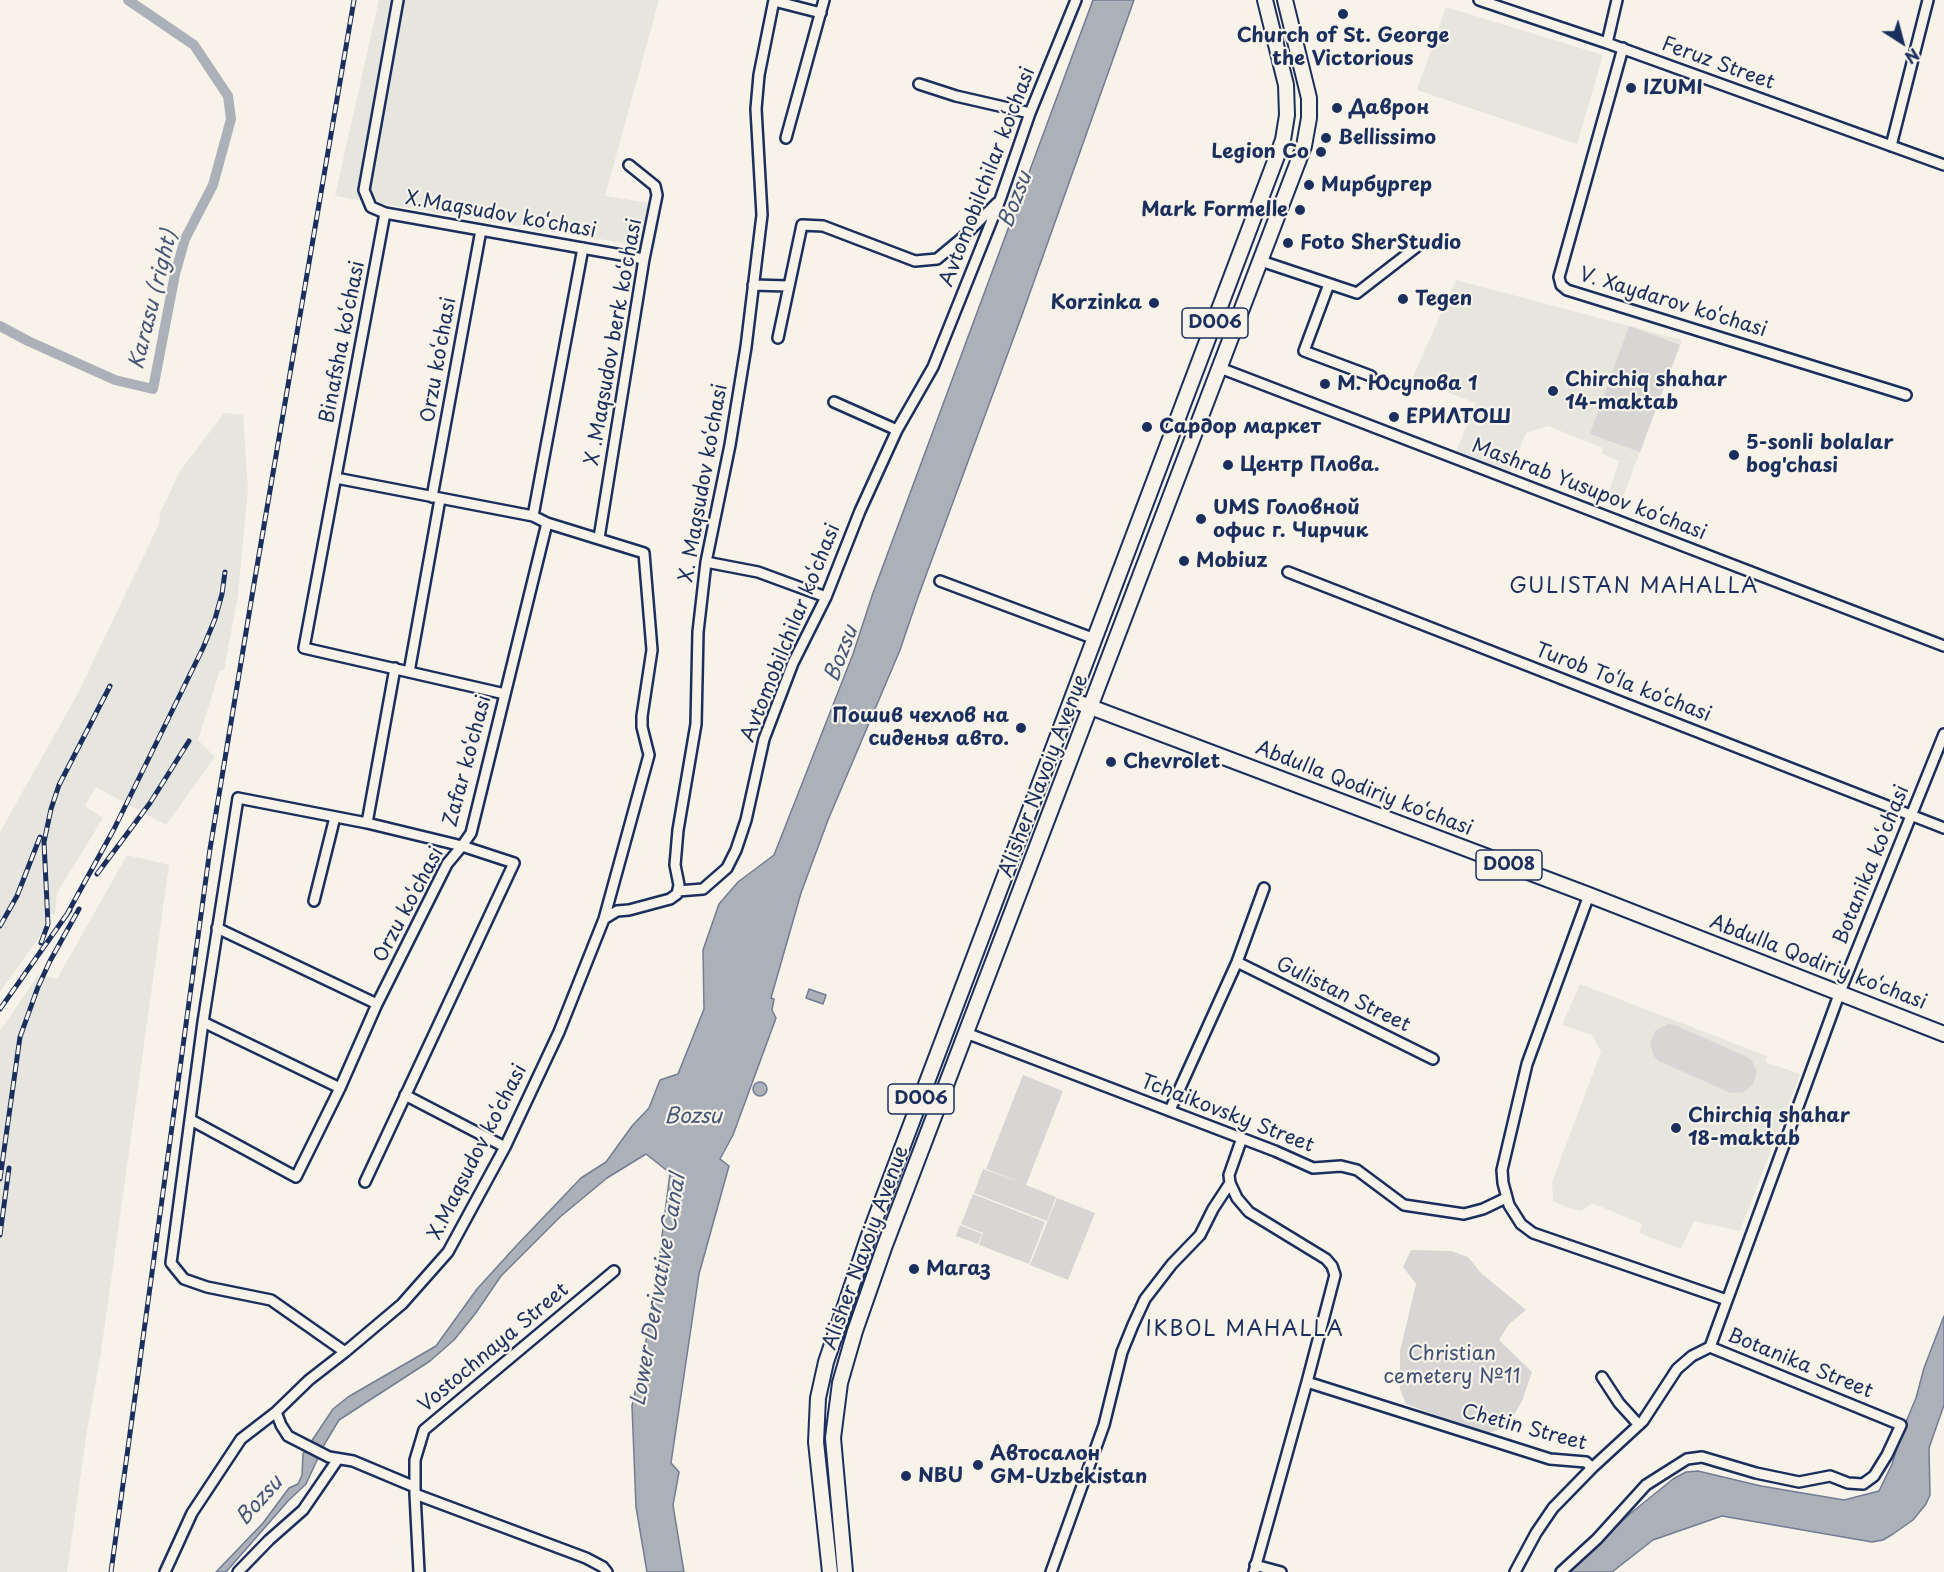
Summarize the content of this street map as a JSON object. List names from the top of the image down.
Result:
{
  "streets": {
    "main road": [
      "D006",
      "Alisher Navoiy Avenue",
      "Abdulla Qodiriy ko‘chasi",
      "D008"
    ],
    "street": [
      "Feruz Street",
      "Avtomobilchilar ko‘chasi",
      "X.Maqsudov ko‘chasi",
      "V. Xaydarov ko‘chasi",
      "Binafsha ko‘chasi",
      "X .Maqsudov berk ko‘chasi",
      "Orzu ko‘chasi",
      "X. Maqsudov ko‘chasi",
      "Mashrab Yusupov ko‘chasi",
      "Turob To‘la ko‘chasi",
      "Zafar ko‘chasi",
      "Botanika ko‘chasi",
      "Gulistan Street",
      "Tchaikovsky Street",
      "Vostochnaya Street",
      "Botanika Street",
      "Chetin Street"
    ]
  },
  "crossings": [
    ["Feruz Street", "V. Xaydarov ko‘chasi"],
    ["Avtomobilchilar ko‘chasi", "X. Maqsudov ko‘chasi"],
    ["X.Maqsudov ko‘chasi", "Binafsha ko‘chasi"],
    ["X.Maqsudov ko‘chasi", "X .Maqsudov berk ko‘chasi"],
    ["X.Maqsudov ko‘chasi", "Orzu ko‘chasi"],
    ["Orzu ko‘chasi", "Zafar ko‘chasi"],
    ["Mashrab Yusupov ko‘chasi", "Alisher Navoiy Avenue"],
    ["Turob To‘la ko‘chasi", "Botanika ko‘chasi"],
    ["Alisher Navoiy Avenue", "Abdulla Qodiriy ko‘chasi"],
    ["Alisher Navoiy Avenue", "Tchaikovsky Street"],
    ["Abdulla Qodiriy ko‘chasi", "Botanika ko‘chasi"],
    ["Botanika ko‘chasi", "Botanika Street"],
    ["Botanika Street", "Chetin Street"]
  ],
  "districts": ["GULISTAN MAHALLA", "IKBOL MAHALLA"],
  "water": ["Bozsu", "Karasu (right)", "Lower Derivative Canal"],
  "parks": ["Christian cemetery №11"],
  "places": [
    "Church of St. George the Victorious",
    "IZUMI",
    "Даврон",
    "Bellissimo",
    "Legion Co",
    "Мирбургер",
    "Mark Formelle",
    "Foto SherStudio",
    "Tegen",
    "Korzinka",
    "М. Юсупова 1",
    "Chirchiq shahar 14-maktab",
    "ЕРИЛТОШ",
    "Сардор маркет",
    "5-sonli bolalar bog'chasi",
    "Центр Плова.",
    "UMS Головной офис г. Чирчик",
    "Mobiuz",
    "Пошив чехлов на сиденья авто.",
    "Chevrolet",
    "Chirchiq shahar 18-maktab",
    "Магаз",
    "Автосалон GM-Uzbekistan",
    "NBU"
  ],
  "north": "bottom right"
}
